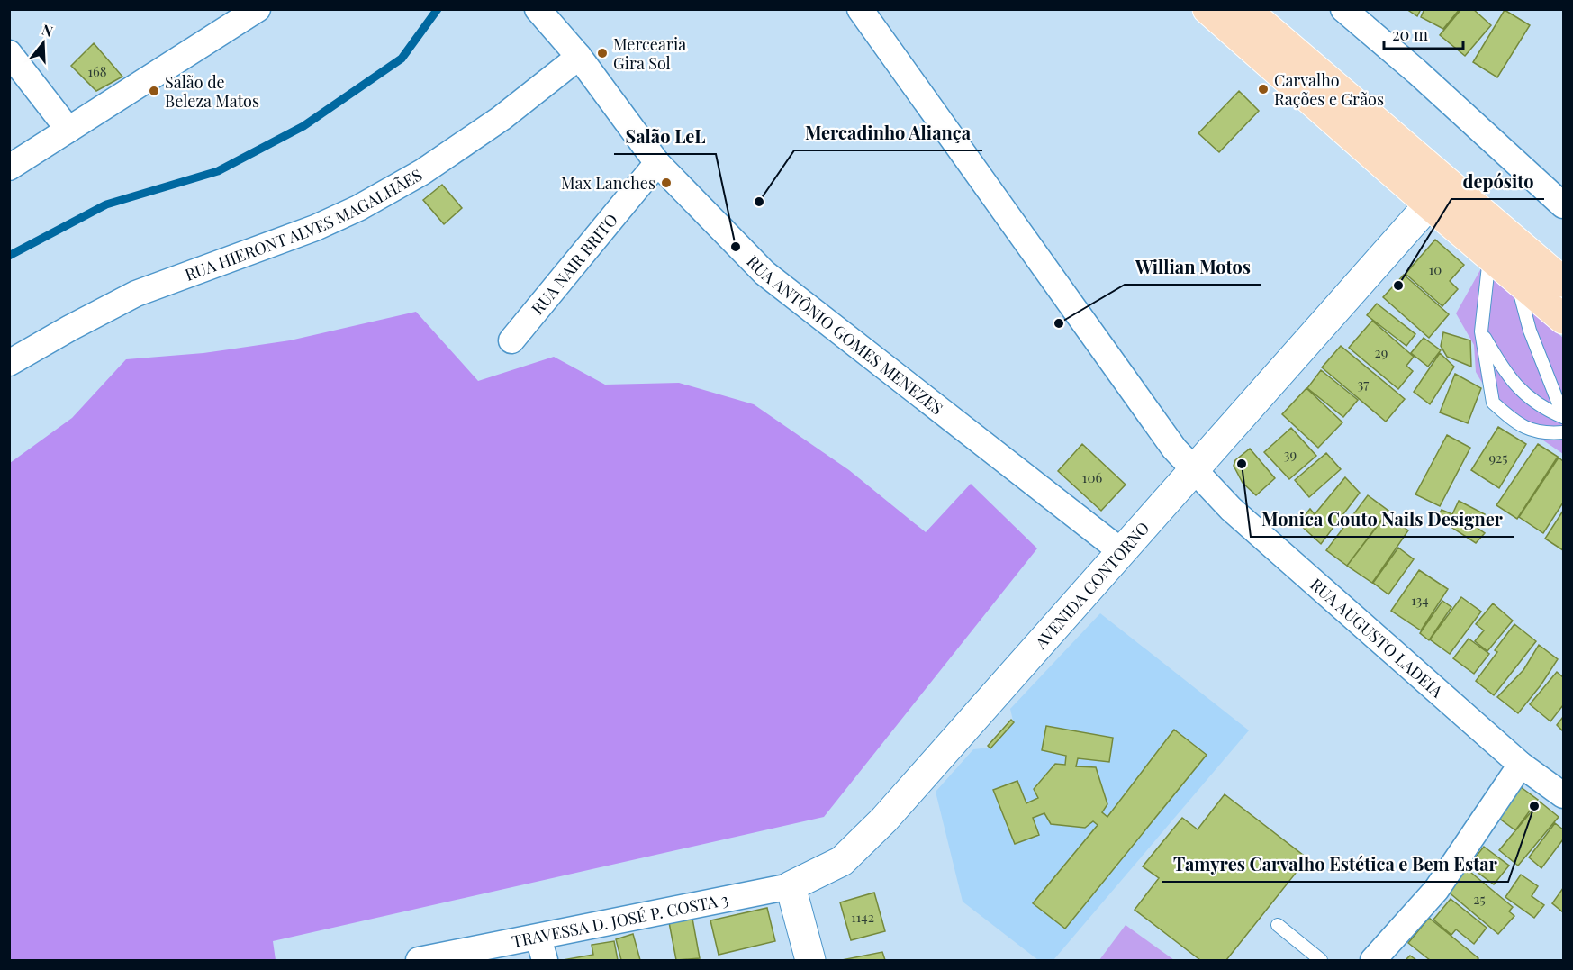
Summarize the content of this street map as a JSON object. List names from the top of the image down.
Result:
{
  "streets": {
    "street": [
      "RUA HIERONT ALVES MAGALHÃES",
      "RUA NAIR BRITO",
      "RUA ANTÔNIO GOMES MENEZES",
      "AVENIDA CONTORNO",
      "RUA AUGUSTO LADEIA",
      "TRAVESSA D. JOSÉ P. COSTA 3"
    ]
  },
  "crossings": [
    ["RUA HIERONT ALVES MAGALHÃES", "RUA ANTÔNIO GOMES MENEZES"],
    ["RUA NAIR BRITO", "RUA ANTÔNIO GOMES MENEZES"],
    ["RUA ANTÔNIO GOMES MENEZES", "AVENIDA CONTORNO"],
    ["AVENIDA CONTORNO", "RUA AUGUSTO LADEIA"],
    ["AVENIDA CONTORNO", "TRAVESSA D. JOSÉ P. COSTA 3"]
  ],
  "places": [
    "Mercearia Gira Sol",
    "Carvalho Rações e Grãos",
    "Salão de Beleza Matos",
    "Max Lanches",
    "Mercadinho Aliança",
    "Salão LeL",
    "depósito",
    "Willian Motos",
    "Monica Couto Nails Designer",
    "Tamyres Carvalho Estética e Bem Estar"
  ],
  "house_numbers": [
    "168",
    "10",
    "29",
    "37",
    "39",
    "925",
    "106",
    "134",
    "25",
    "1142"
  ],
  "scale_bar": "20 m",
  "north": "top"
}
